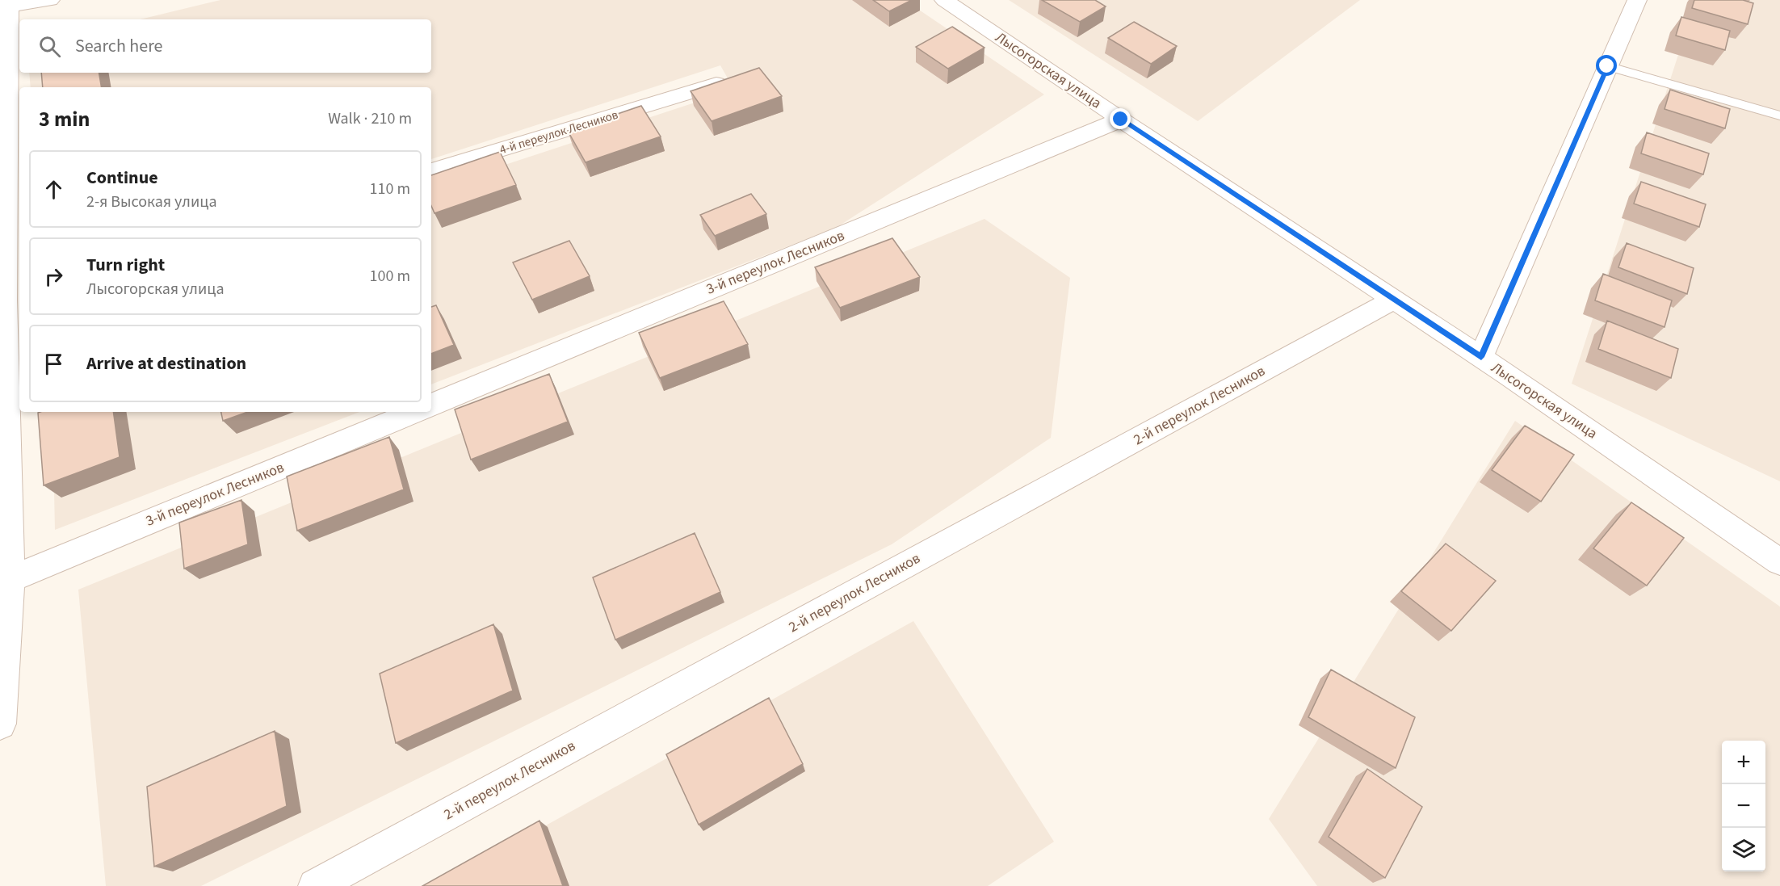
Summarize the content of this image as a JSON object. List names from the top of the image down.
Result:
{
  "streets": {
    "street": [
      "Лысогорская улица",
      "4-й переулок Лесников",
      "3-й переулок Лесников",
      "2-й переулок Лесников"
    ]
  },
  "crossings": [
    ["Лысогорская улица", "3-й переулок Лесников"],
    ["Лысогорская улица", "2-й переулок Лесников"]
  ],
  "page": {
    "search": "Search here",
    "heading": ["3 min", "Walk · 210 m"],
    "list": [
      ["Continue", "2-я Высокая улица", "110 m"],
      ["Turn right", "Лысогорская улица", "100 m"],
      "Arrive at destination"
    ],
    "map_buttons": ["+", "−"]
  }
}
